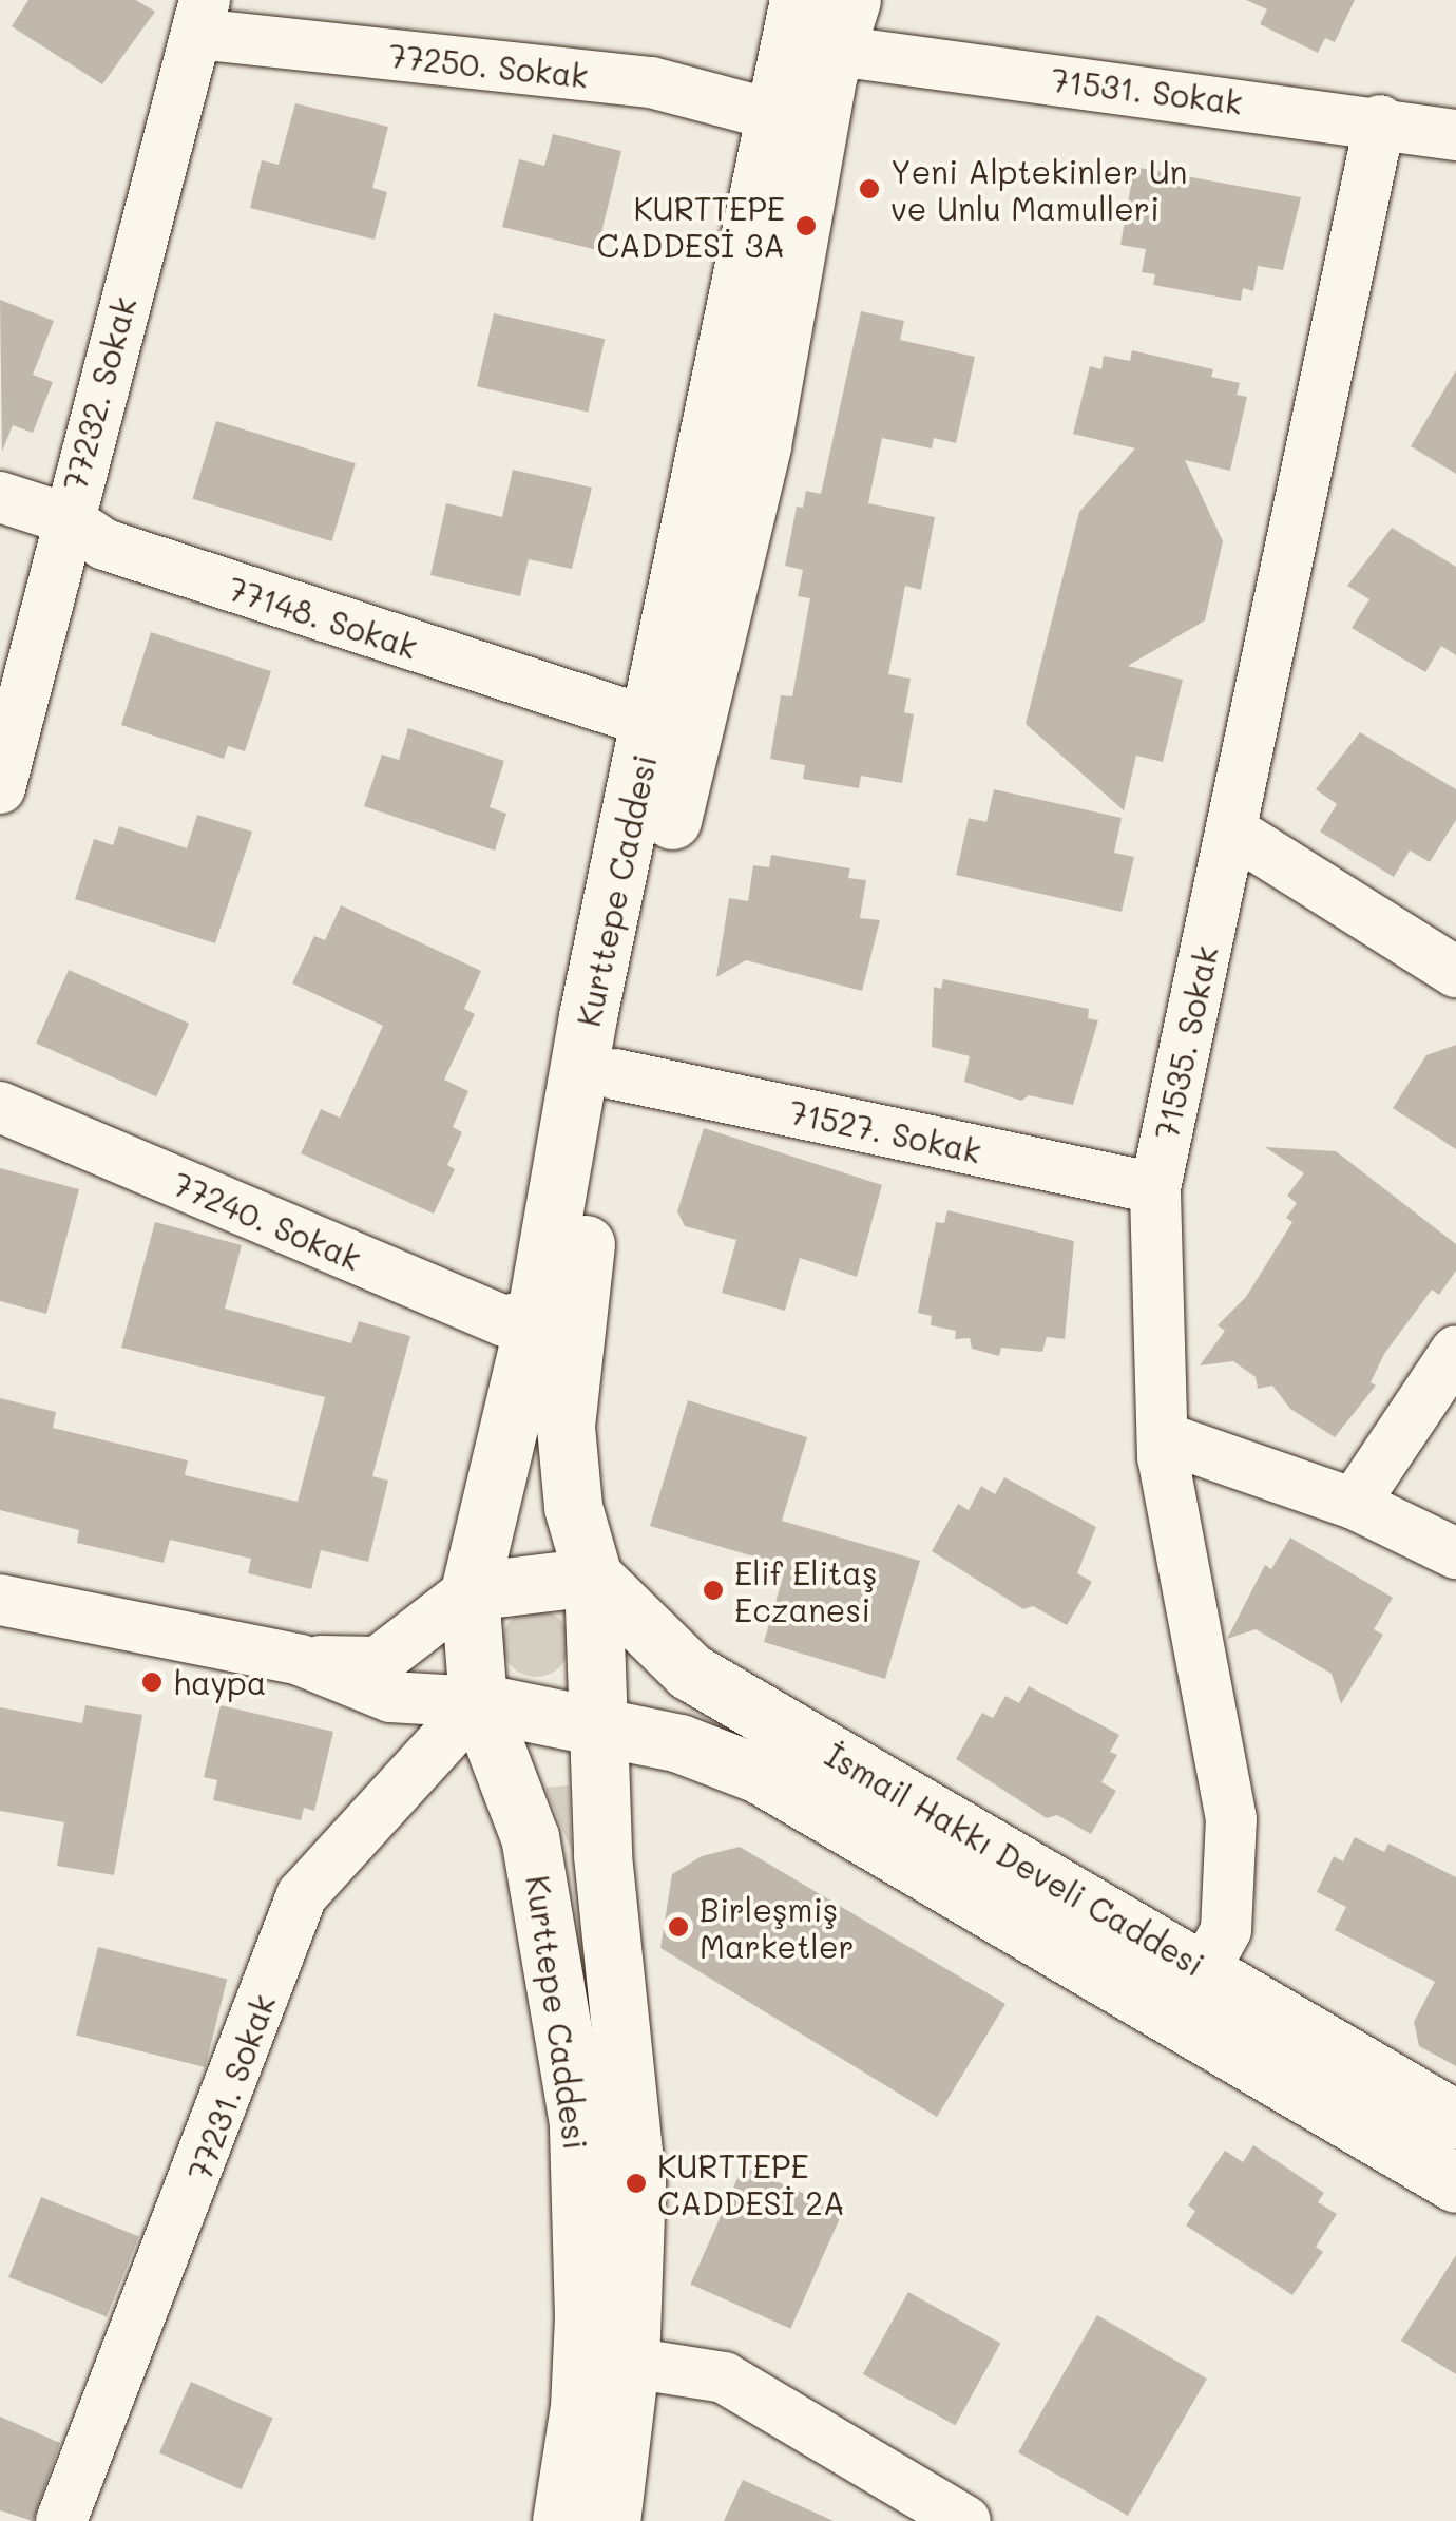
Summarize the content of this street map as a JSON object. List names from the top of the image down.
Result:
{
  "streets": {
    "main road": ["Kurttepe Caddesi", "İsmail Hakkı Develi Caddesi"],
    "street": [
      "77250. Sokak",
      "71531. Sokak",
      "77232. Sokak",
      "77148. Sokak",
      "71535. Sokak",
      "71527. Sokak",
      "77240. Sokak",
      "77231. Sokak"
    ]
  },
  "crossings": [
    ["77250. Sokak", "77232. Sokak"],
    ["77250. Sokak", "Kurttepe Caddesi"],
    ["71531. Sokak", "Kurttepe Caddesi"],
    ["71531. Sokak", "71535. Sokak"],
    ["77232. Sokak", "77148. Sokak"],
    ["77148. Sokak", "Kurttepe Caddesi"],
    ["Kurttepe Caddesi", "71527. Sokak"],
    ["Kurttepe Caddesi", "77240. Sokak"],
    ["Kurttepe Caddesi", "İsmail Hakkı Develi Caddesi"],
    ["Kurttepe Caddesi", "77231. Sokak"],
    ["71535. Sokak", "71527. Sokak"],
    ["71535. Sokak", "İsmail Hakkı Develi Caddesi"],
    ["İsmail Hakkı Develi Caddesi", "77231. Sokak"]
  ],
  "places": [
    "Yeni Alptekinler Un ve Unlu Mamulleri",
    "KURTTEPE CADDESİ 3A",
    "Elif Elitaş Eczanesi",
    "haypa",
    "Birleşmiş Marketler",
    "KURTTEPE CADDESİ 2A"
  ]
}
